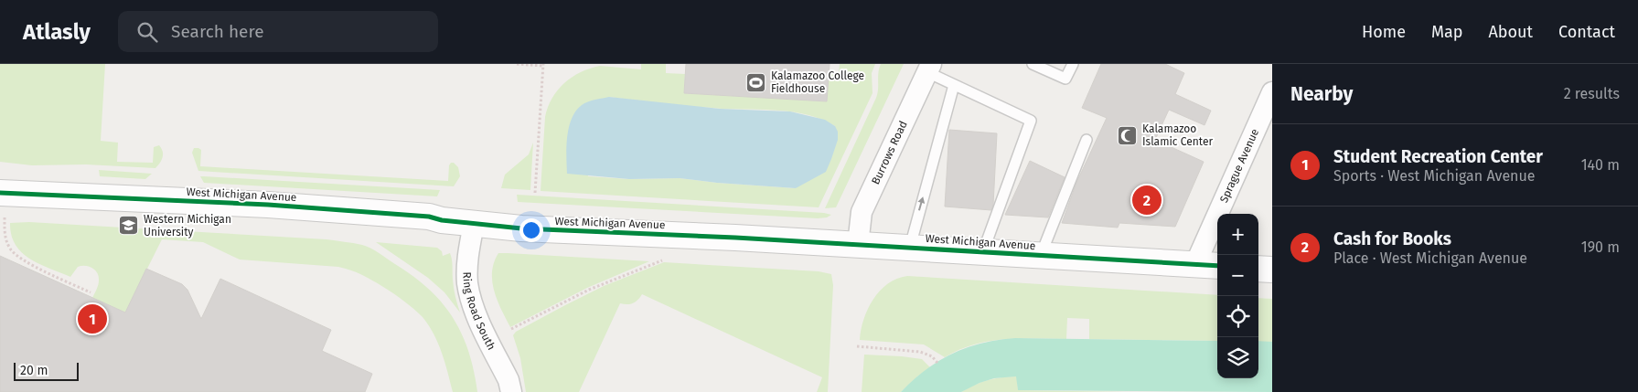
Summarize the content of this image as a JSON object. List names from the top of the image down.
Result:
{
  "streets": {
    "street": [
      "Burrows Road",
      "Sprague Avenue",
      "West Michigan Avenue",
      "Ring Road South"
    ]
  },
  "crossings": [
    ["Burrows Road", "West Michigan Avenue"],
    ["Sprague Avenue", "West Michigan Avenue"],
    ["West Michigan Avenue", "Ring Road South"]
  ],
  "places": {
    "sports": ["Kalamazoo College Fieldhouse"],
    "mosque": ["Kalamazoo Islamic Center"],
    "school or university": ["Western Michigan University"]
  },
  "scale_bar": "20 m",
  "page": {
    "header": "Atlasly",
    "search": "Search here",
    "nav": [
      "Home",
      "Map",
      "About",
      "Contact"
    ],
    "heading": ["Nearby", "2 results"],
    "list": [
      {
        "mark": "1",
        "name": "Student Recreation Center",
        "note": "Sports · West Michigan Avenue",
        "value": "140 m"
      },
      {
        "mark": "2",
        "name": "Cash for Books",
        "note": "Place · West Michigan Avenue",
        "value": "190 m"
      }
    ],
    "pins": ["2", "1"],
    "map_buttons": ["+", "−"],
    "scale": "20 m"
  }
}
